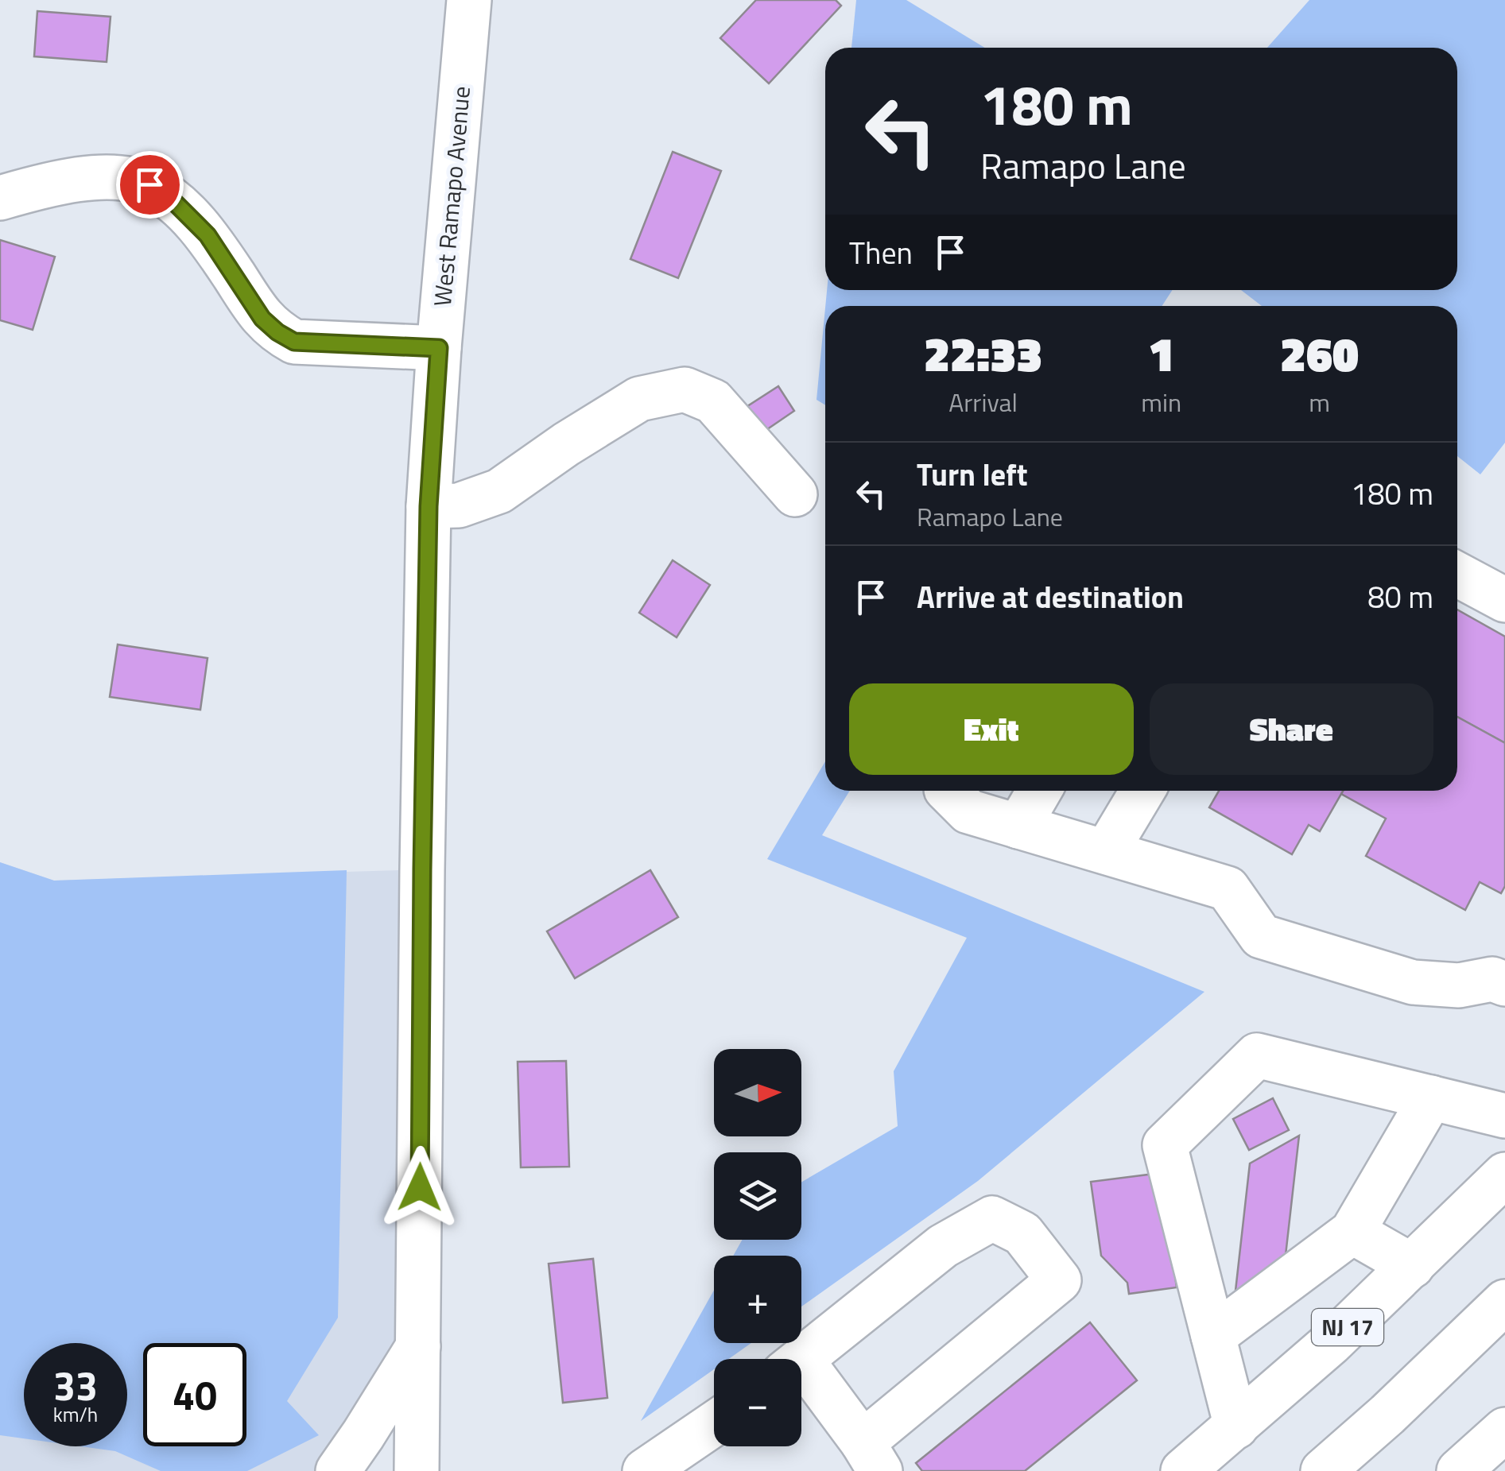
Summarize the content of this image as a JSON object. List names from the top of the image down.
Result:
{
  "streets": {
    "main road": ["West Ramapo Avenue", "NJ 17"]
  },
  "north": "right",
  "page": {
    "turn": ["180 m", "Ramapo Lane"],
    "then": "Then",
    "eta": [
      "22:33",
      "Arrival",
      "1",
      "min",
      "260",
      "m"
    ],
    "list": [
      {
        "name": "Turn left",
        "note": "Ramapo Lane",
        "value": "180 m"
      },
      {
        "name": "Arrive at destination",
        "value": "80 m"
      }
    ],
    "buttons": ["Exit", "Share"],
    "map_buttons": ["+", "−"],
    "speed": "33 km/h",
    "limit": "40"
  }
}
